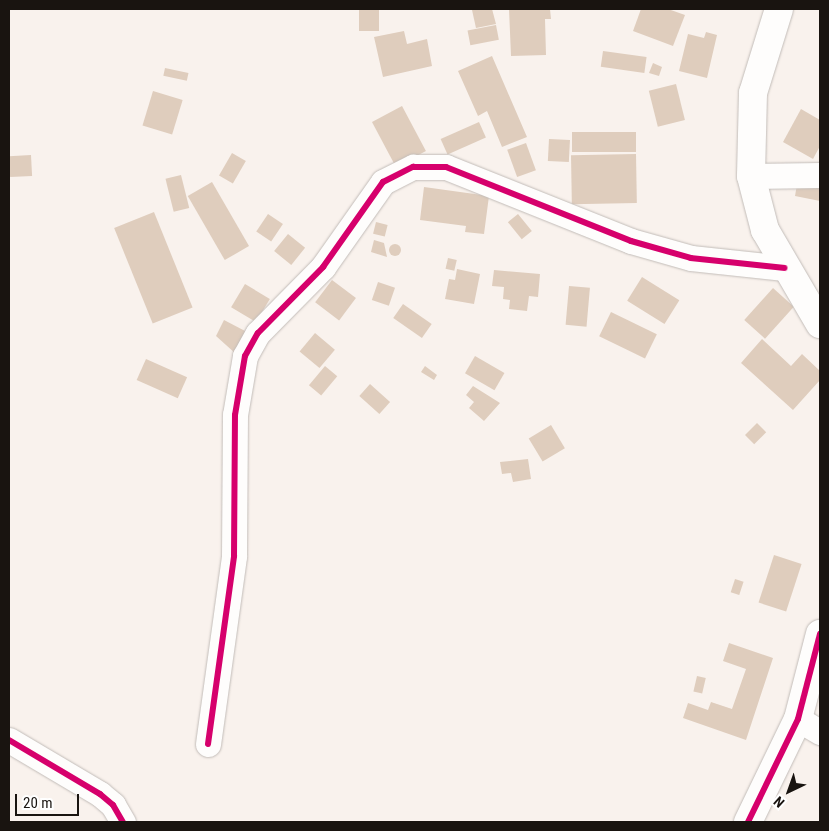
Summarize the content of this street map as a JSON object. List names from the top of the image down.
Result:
{
  "scale_bar": "20 m",
  "north": "bottom left"
}
